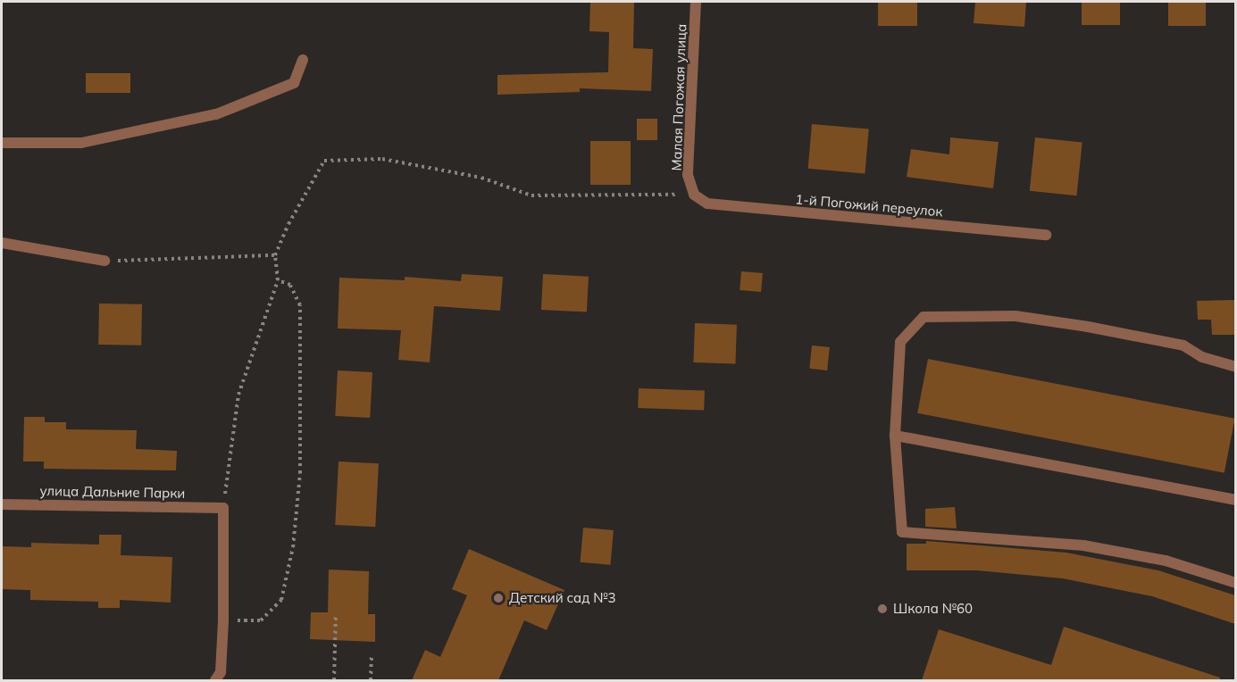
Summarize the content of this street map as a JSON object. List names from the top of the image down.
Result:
{
  "streets": {
    "street": ["Малая Погожая улица", "1-й Погожий переулок", "улица Дальние Парки"]
  },
  "crossings": [
    ["Малая Погожая улица", "1-й Погожий переулок"]
  ],
  "places": ["Детский сад №3", "Школа №60"]
}
